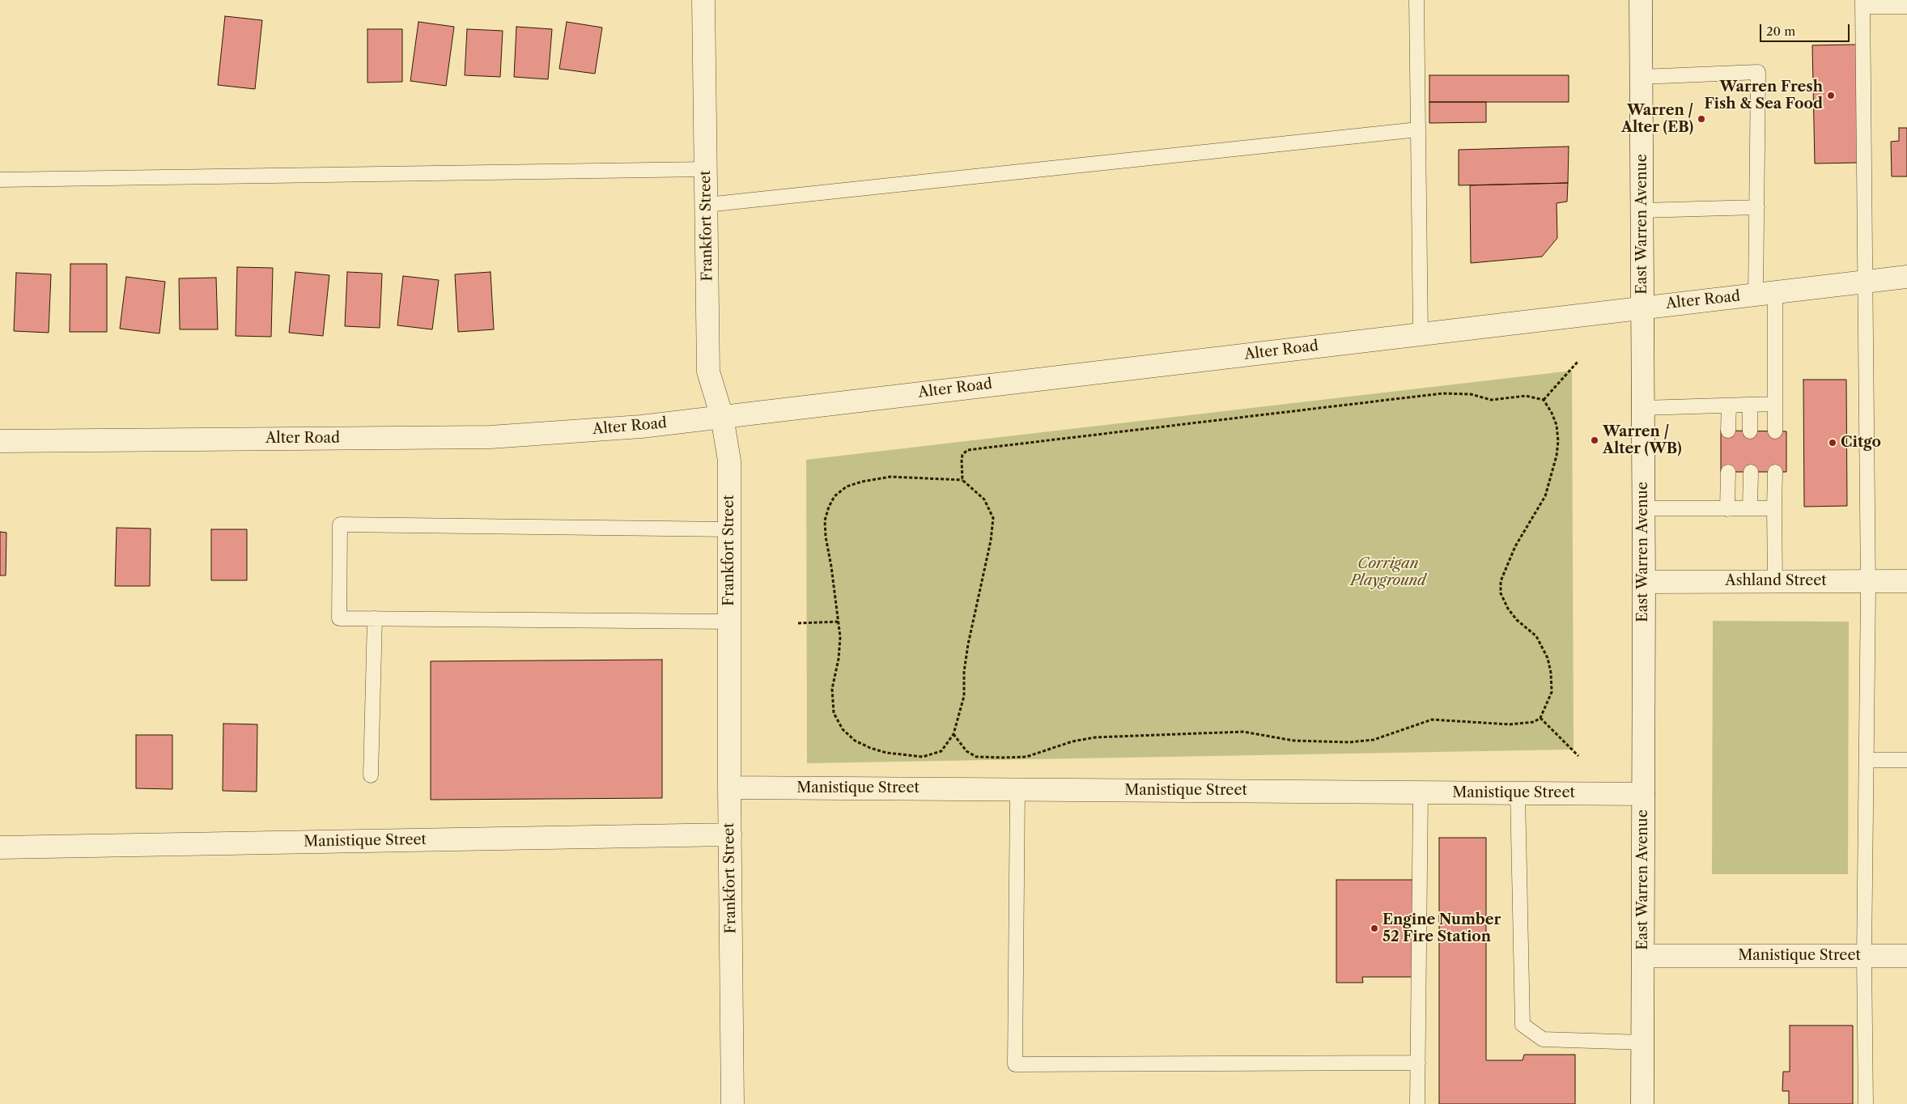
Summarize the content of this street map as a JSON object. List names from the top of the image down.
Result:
{
  "streets": {
    "street": [
      "East Warren Avenue",
      "Frankfort Street",
      "Alter Road",
      "Ashland Street",
      "Manistique Street"
    ]
  },
  "crossings": [
    ["East Warren Avenue", "Alter Road"],
    ["East Warren Avenue", "Ashland Street"],
    ["East Warren Avenue", "Manistique Street"],
    ["Frankfort Street", "Alter Road"],
    ["Frankfort Street", "Manistique Street"]
  ],
  "parks": ["Corrigan Playground"],
  "places": [
    "Warren Fresh Fish & Sea Food",
    "Warren / Alter (EB)",
    "Warren / Alter (WB)",
    "Citgo",
    "Engine Number 52 Fire Station"
  ],
  "scale_bar": "20 m"
}
